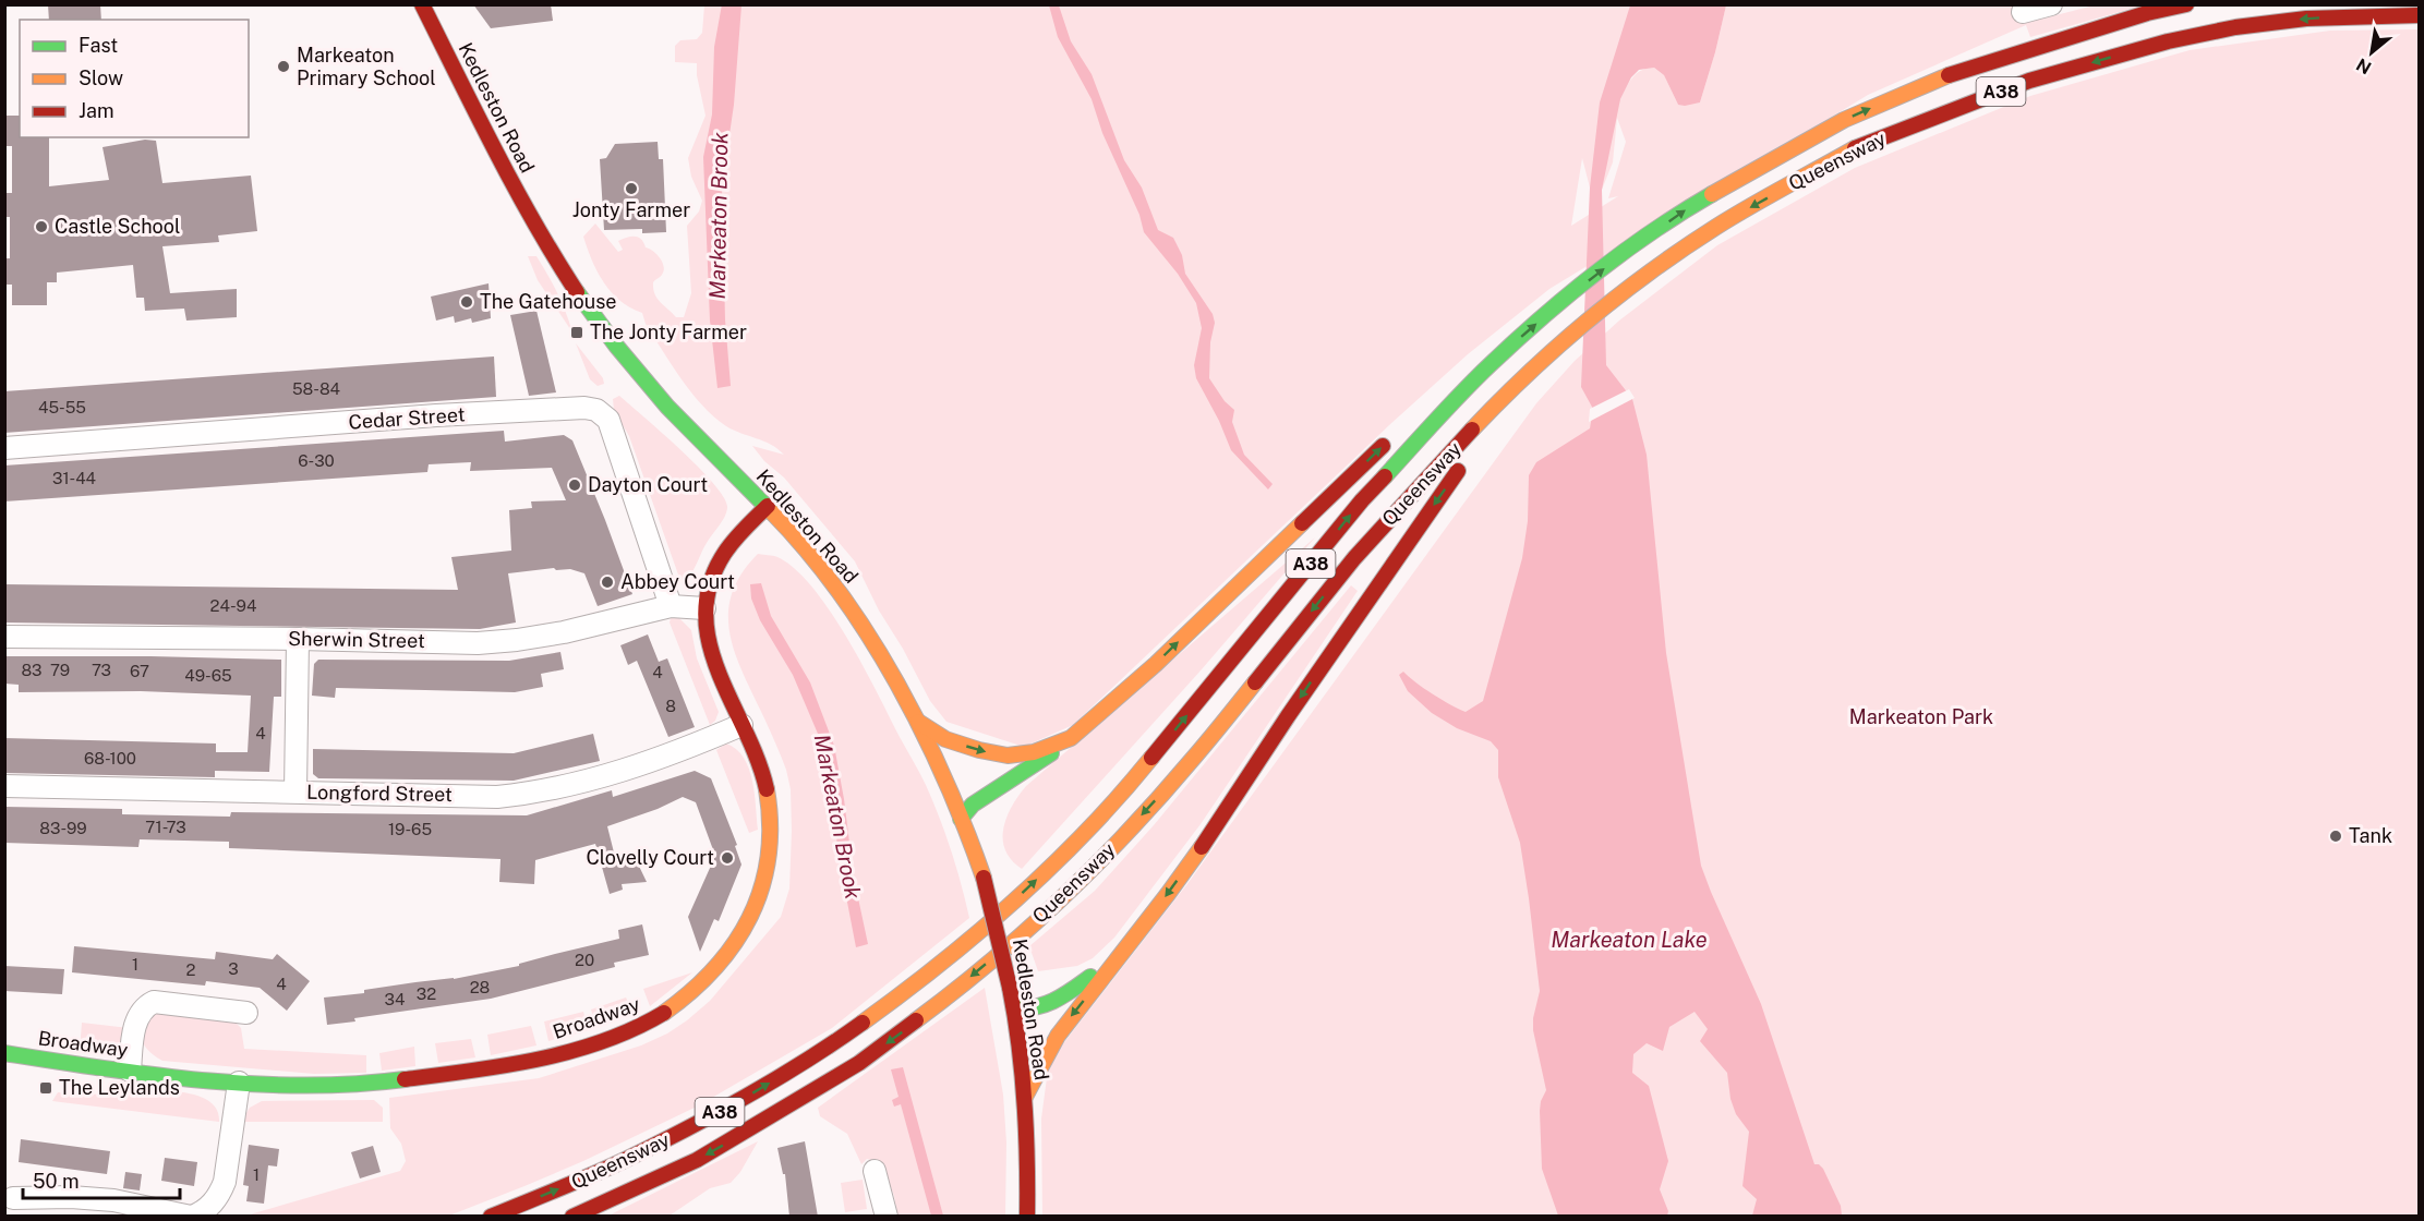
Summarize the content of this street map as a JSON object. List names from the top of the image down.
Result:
{
  "streets": {
    "main road": [
      "A38",
      "Kedleston Road",
      "Queensway",
      "Broadway"
    ],
    "street": ["Cedar Street", "Sherwin Street", "Longford Street"]
  },
  "crossings": [
    ["Kedleston Road", "Broadway"],
    ["Cedar Street", "Sherwin Street"],
    ["Sherwin Street", "Broadway"],
    ["Longford Street", "Broadway"]
  ],
  "water": ["Markeaton Brook", "Markeaton Lake"],
  "parks": ["Markeaton Park"],
  "places": {
    "other": [
      "Markeaton Primary School",
      "Jonty Farmer",
      "Castle School",
      "The Gatehouse",
      "Dayton Court",
      "Abbey Court",
      "Tank",
      "Clovelly Court"
    ],
    "transit": ["The Jonty Farmer", "The Leylands"]
  },
  "house_numbers": [
    "58-84",
    "45-55",
    "6-30",
    "31-44",
    "24-94",
    "83",
    "79",
    "73",
    "67",
    "4",
    "49-65",
    "8",
    "4",
    "68-100",
    "71-73",
    "83-99",
    "19-65",
    "20",
    "1",
    "3",
    "2",
    "4",
    "28",
    "32",
    "34",
    "1"
  ],
  "legend": ["Fast", "Slow", "Jam"],
  "scale_bar": "50 m",
  "north": "bottom left"
}
